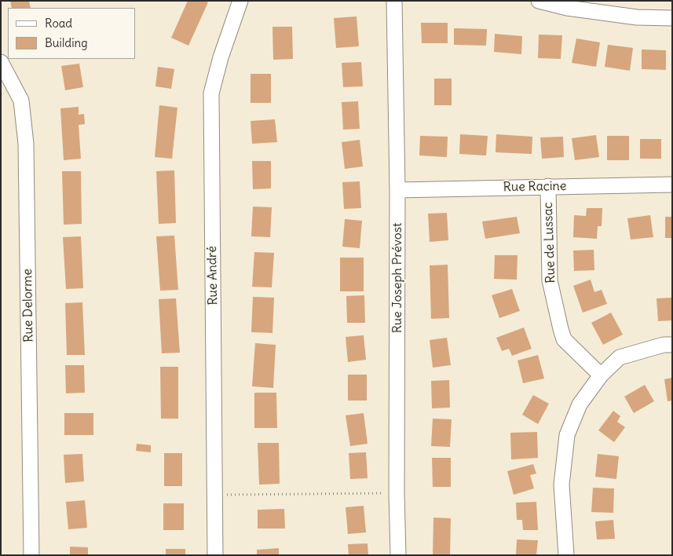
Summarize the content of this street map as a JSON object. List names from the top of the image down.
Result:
{
  "streets": {
    "street": [
      "Rue Racine",
      "Rue de Lussac",
      "Rue André",
      "Rue Joseph Prévost",
      "Rue Delorme"
    ]
  },
  "crossings": [
    ["Rue Racine", "Rue de Lussac"],
    ["Rue Racine", "Rue Joseph Prévost"]
  ],
  "legend": ["Road", "Building"]
}
